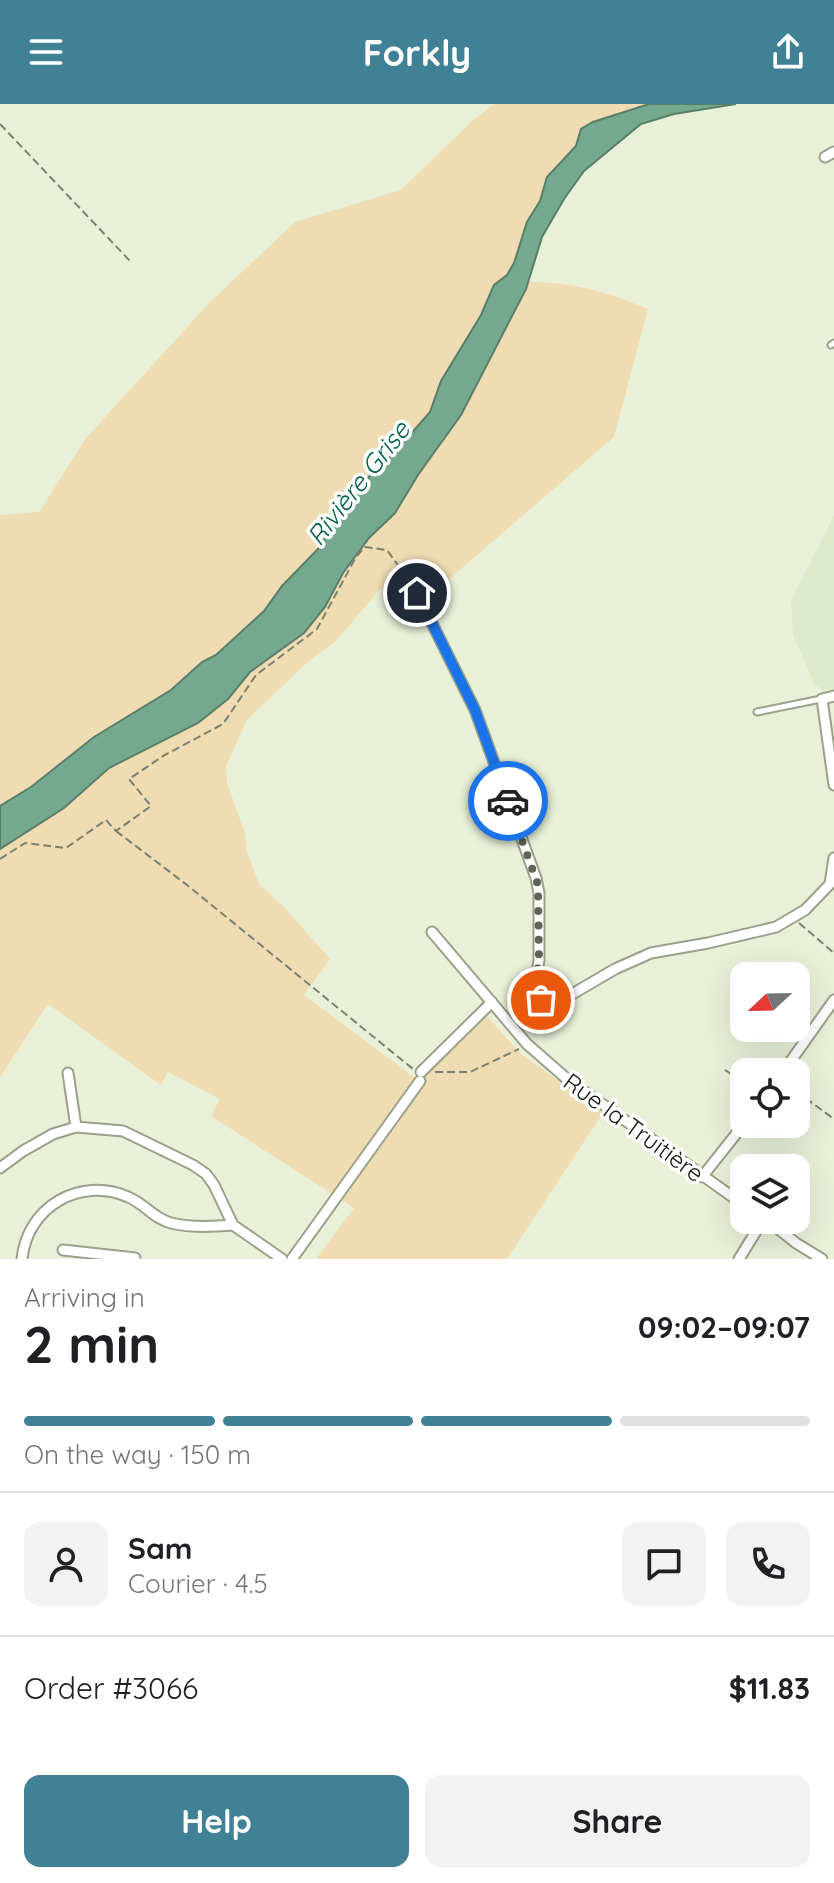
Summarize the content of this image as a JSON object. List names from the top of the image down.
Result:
{
  "streets": {
    "street": ["Rue la Truitière"]
  },
  "water": ["Rivière Grise"],
  "north": "left",
  "page": {
    "header": "Forkly",
    "heading": ["2 min", "Arriving in", "09:02–09:07"],
    "panel": [
      "Sam",
      "Courier · 4.5",
      "Order #3066",
      "$11.83"
    ],
    "bar": "On the way · 150 m",
    "buttons": ["Help", "Share"]
  }
}
